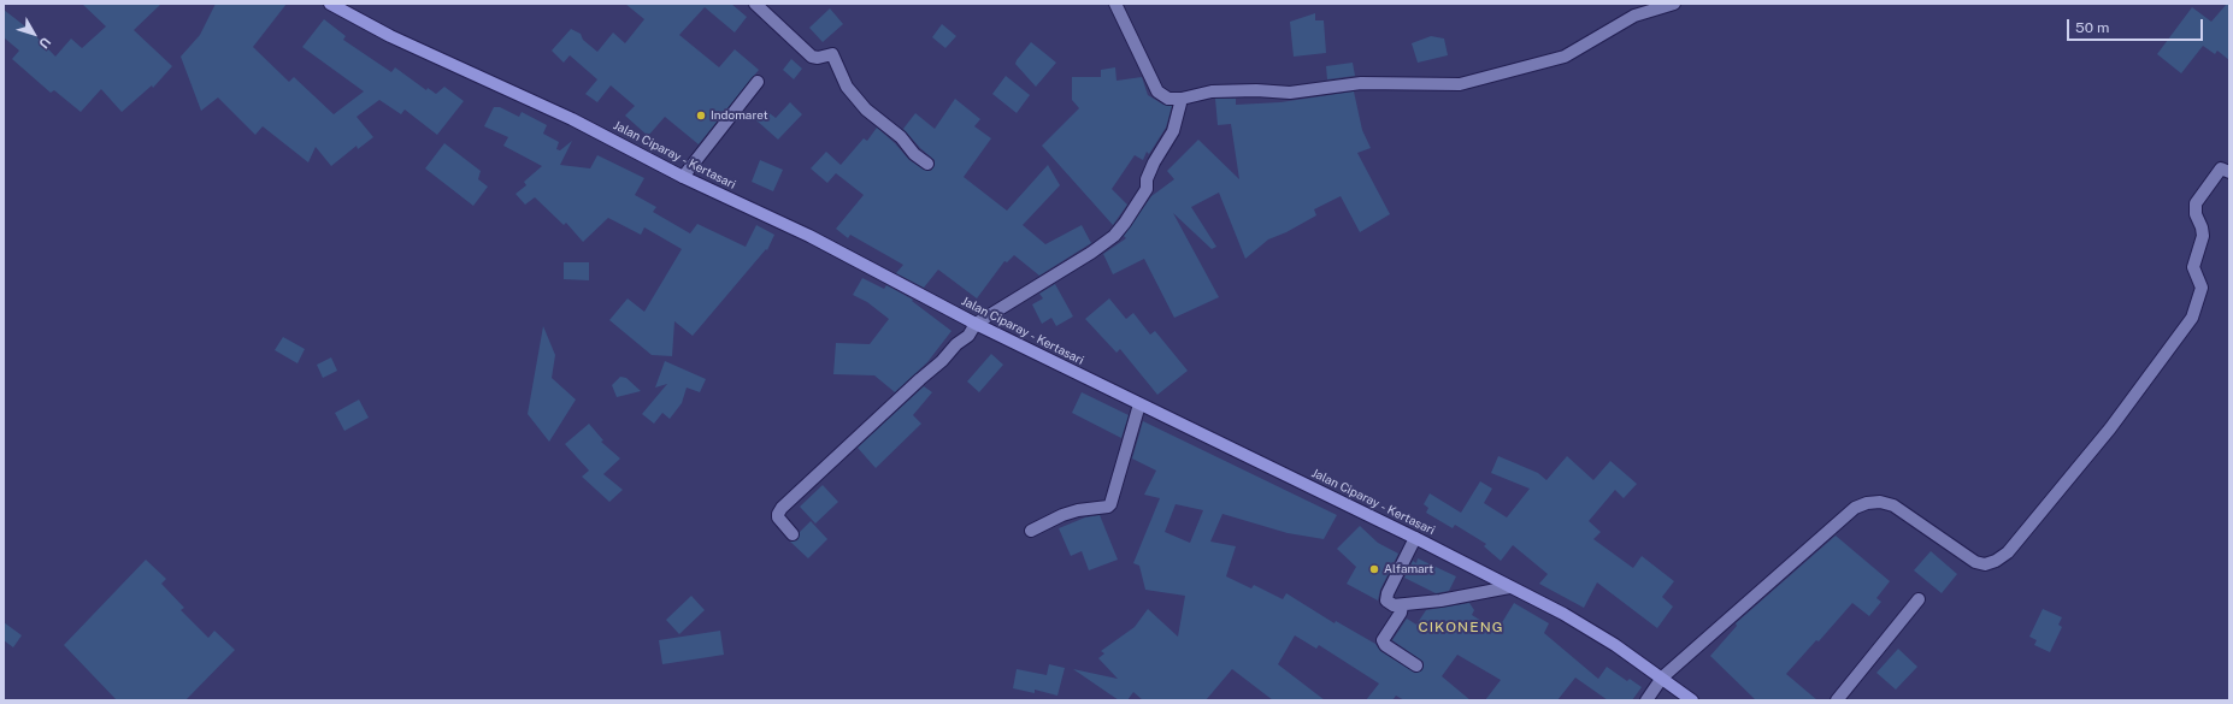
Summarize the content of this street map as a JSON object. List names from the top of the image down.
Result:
{
  "streets": {
    "main road": ["Jalan Ciparay - Kertasari"]
  },
  "districts": ["CIKONENG"],
  "places": ["Indomaret", "Alfamart"],
  "scale_bar": "50 m",
  "north": "bottom right"
}
